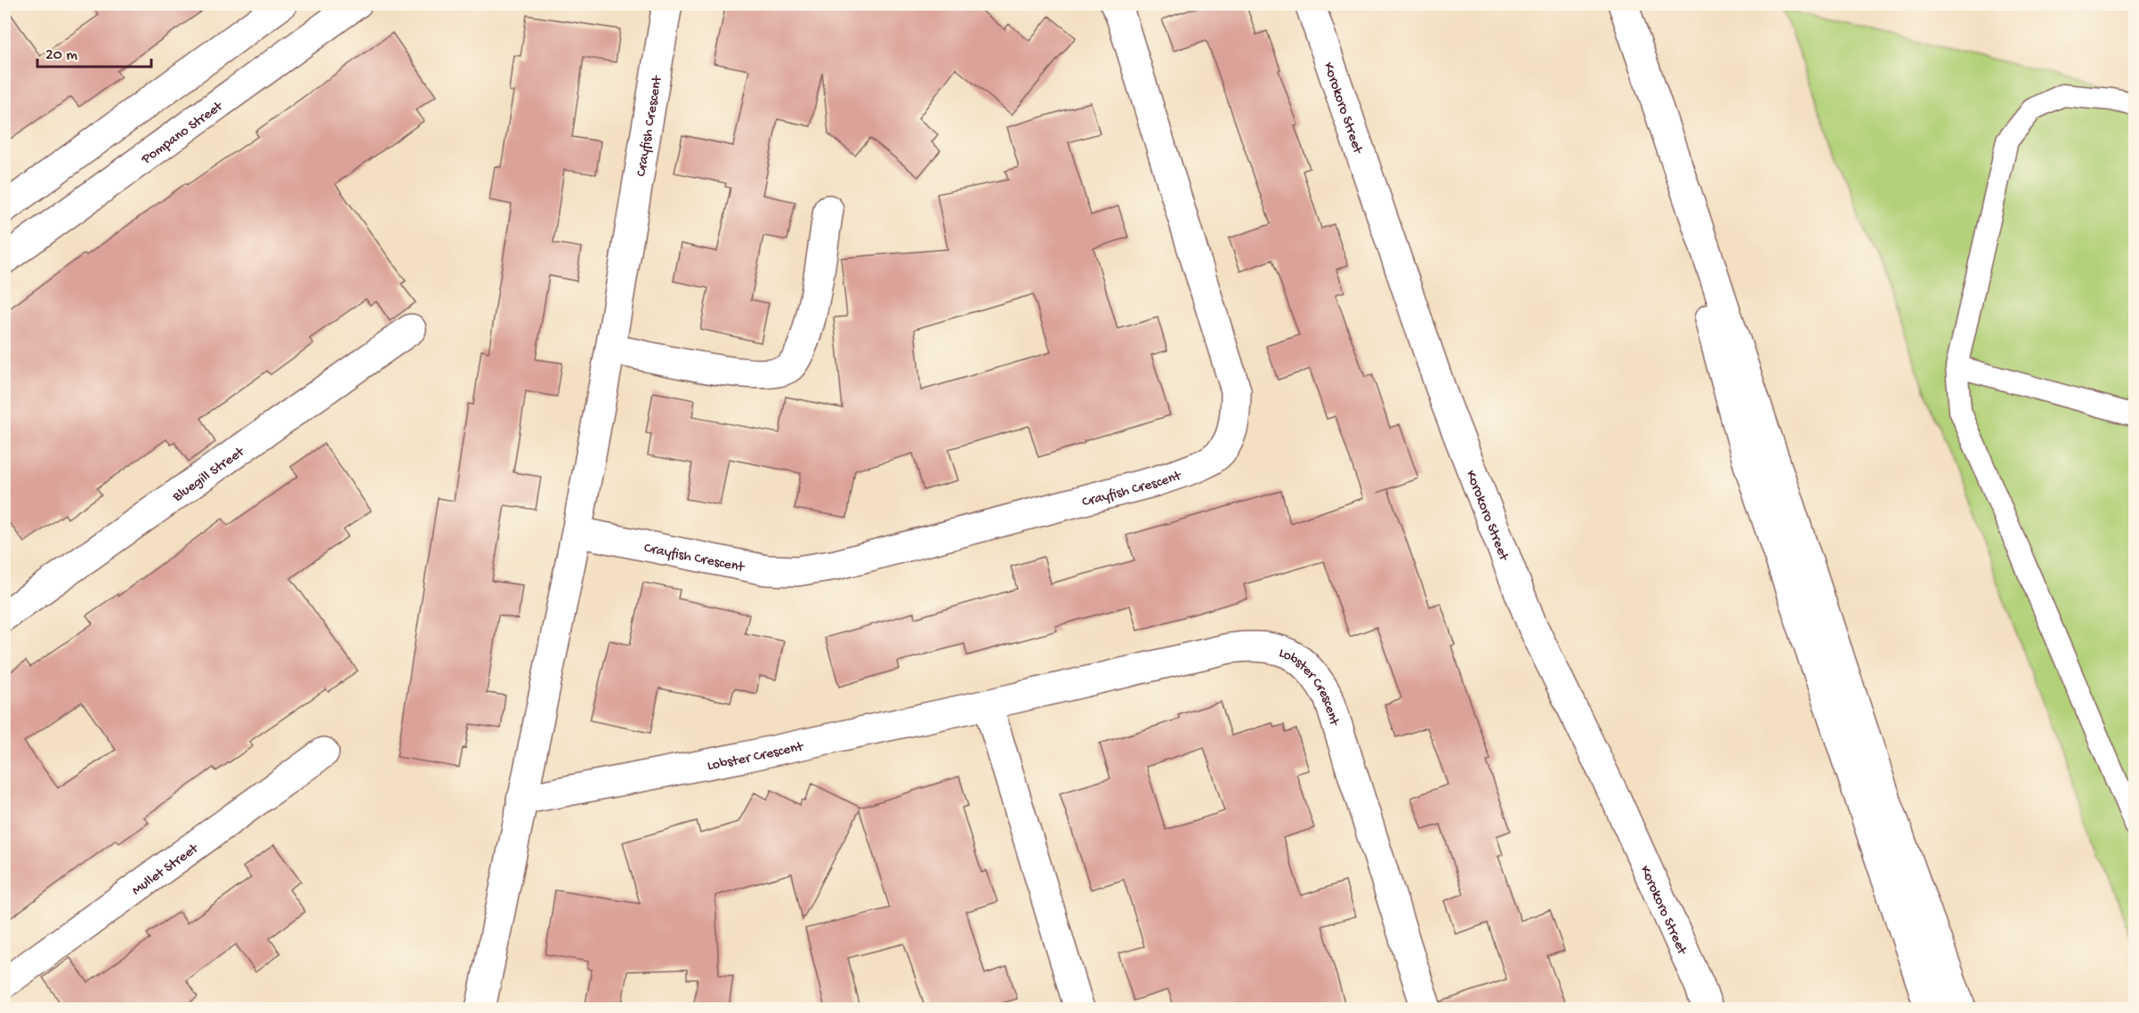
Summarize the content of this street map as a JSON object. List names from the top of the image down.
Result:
{
  "streets": {
    "main road": [
      "Korokoro Street",
      "Crayfish Crescent",
      "Pompano Street",
      "Bluegill Street",
      "Lobster Crescent",
      "Mullet Street"
    ]
  },
  "crossings": [
    ["Crayfish Crescent", "Lobster Crescent"]
  ],
  "scale_bar": "20 m"
}
